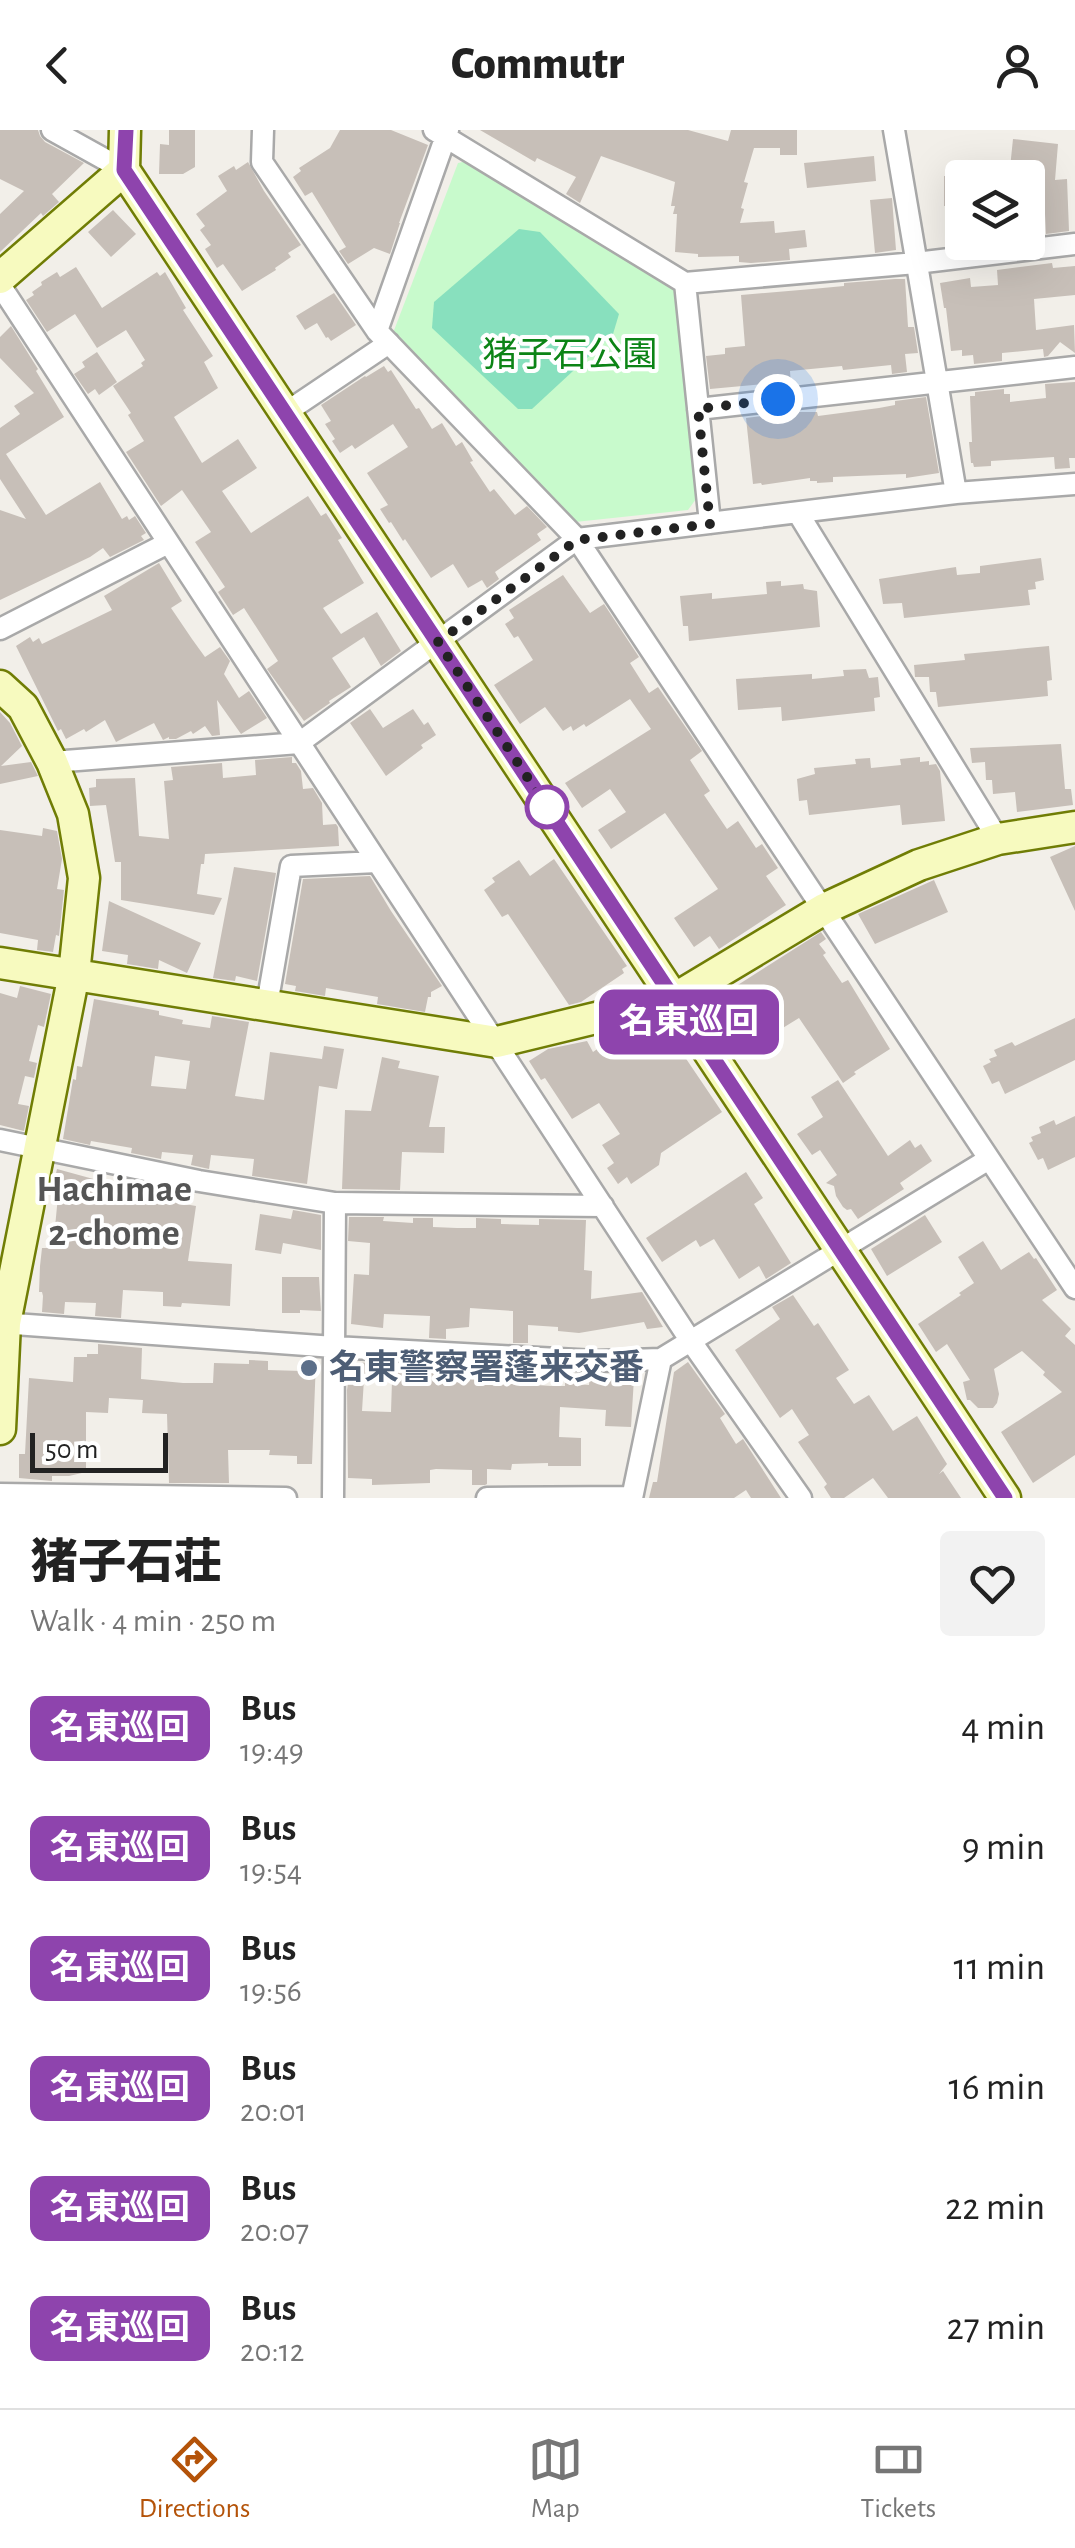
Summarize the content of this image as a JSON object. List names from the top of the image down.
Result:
{
  "districts": ["Hachimae 2-chome"],
  "parks": ["猪子石公園"],
  "places": ["名東警察署蓬来交番"],
  "lines": ["bus line 名東巡回"],
  "scale_bar": "50 m",
  "page": {
    "header": "Commutr",
    "on_map": "名東巡回",
    "scale": "50 m",
    "heading": ["猪子石荘", "Walk · 4 min · 250 m"],
    "list": [
      {
        "mark": "名東巡回",
        "name": "Bus",
        "note": "19:49",
        "value": "4 min"
      },
      {
        "mark": "名東巡回",
        "name": "Bus",
        "note": "19:54",
        "value": "9 min"
      },
      {
        "mark": "名東巡回",
        "name": "Bus",
        "note": "19:56",
        "value": "11 min"
      },
      {
        "mark": "名東巡回",
        "name": "Bus",
        "note": "20:01",
        "value": "16 min"
      },
      {
        "mark": "名東巡回",
        "name": "Bus",
        "note": "20:07",
        "value": "22 min"
      },
      {
        "mark": "名東巡回",
        "name": "Bus",
        "note": "20:12",
        "value": "27 min"
      }
    ],
    "tabs": ["Directions", "Map", "Tickets"]
  }
}
